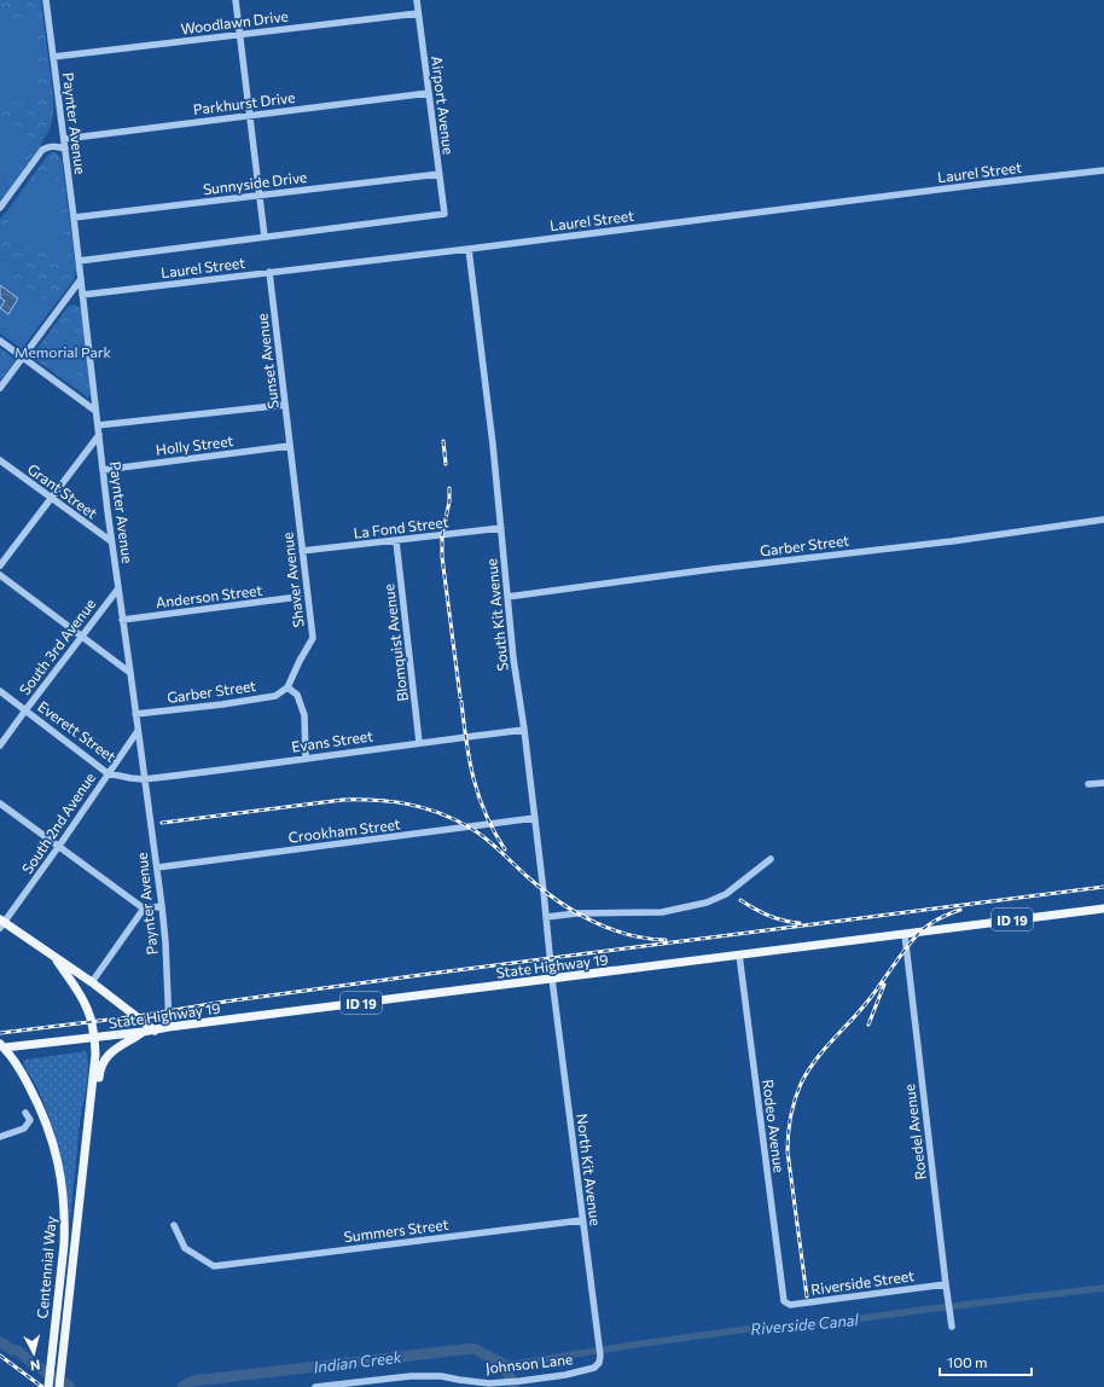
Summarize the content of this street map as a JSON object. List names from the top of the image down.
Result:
{
  "streets": {
    "main road": ["ID 19", "State Highway 19", "Centennial Way"],
    "street": [
      "Woodlawn Drive",
      "Parkhurst Drive",
      "Airport Avenue",
      "Paynter Avenue",
      "Laurel Street",
      "Sunnyside Drive",
      "Sunset Avenue",
      "Holly Street",
      "Grant Street",
      "La Fond Street",
      "Garber Street",
      "Shaver Avenue",
      "Anderson Street",
      "South Kit Avenue",
      "Blomquist Avenue",
      "South 3rd Avenue",
      "Everett Street",
      "Evans Street",
      "South 2nd Avenue",
      "Crookham Street",
      "Rodeo Avenue",
      "Roedel Avenue",
      "North Kit Avenue",
      "Summers Street",
      "Riverside Street",
      "Johnson Lane"
    ]
  },
  "crossings": [
    ["Woodlawn Drive", "Airport Avenue"],
    ["Woodlawn Drive", "Paynter Avenue"],
    ["Parkhurst Drive", "Airport Avenue"],
    ["Parkhurst Drive", "Paynter Avenue"],
    ["Airport Avenue", "Sunnyside Drive"],
    ["Paynter Avenue", "Laurel Street"],
    ["Paynter Avenue", "Sunnyside Drive"],
    ["Paynter Avenue", "Holly Street"],
    ["Paynter Avenue", "Grant Street"],
    ["Paynter Avenue", "Garber Street"],
    ["Paynter Avenue", "Anderson Street"],
    ["Paynter Avenue", "South 3rd Avenue"],
    ["Paynter Avenue", "Everett Street"],
    ["Paynter Avenue", "Evans Street"],
    ["Paynter Avenue", "South 2nd Avenue"],
    ["Paynter Avenue", "Crookham Street"],
    ["Paynter Avenue", "State Highway 19"],
    ["Laurel Street", "Sunset Avenue"],
    ["Laurel Street", "South Kit Avenue"],
    ["Sunset Avenue", "Holly Street"],
    ["Sunset Avenue", "Shaver Avenue"],
    ["Holly Street", "Shaver Avenue"],
    ["La Fond Street", "Shaver Avenue"],
    ["La Fond Street", "South Kit Avenue"],
    ["La Fond Street", "Blomquist Avenue"],
    ["Garber Street", "Shaver Avenue"],
    ["Garber Street", "South Kit Avenue"],
    ["South Kit Avenue", "Evans Street"],
    ["South Kit Avenue", "Crookham Street"],
    ["South Kit Avenue", "State Highway 19"],
    ["South Kit Avenue", "North Kit Avenue"],
    ["Blomquist Avenue", "Evans Street"],
    ["South 3rd Avenue", "Everett Street"],
    ["Everett Street", "Evans Street"],
    ["Everett Street", "South 2nd Avenue"],
    ["State Highway 19", "Rodeo Avenue"],
    ["State Highway 19", "Roedel Avenue"],
    ["State Highway 19", "North Kit Avenue"],
    ["State Highway 19", "Centennial Way"],
    ["Rodeo Avenue", "Riverside Street"],
    ["Roedel Avenue", "Riverside Street"],
    ["North Kit Avenue", "Summers Street"],
    ["North Kit Avenue", "Johnson Lane"]
  ],
  "water": ["Riverside Canal", "Indian Creek"],
  "parks": ["Memorial Park"],
  "scale_bar": "100 m",
  "north": "bottom"
}
